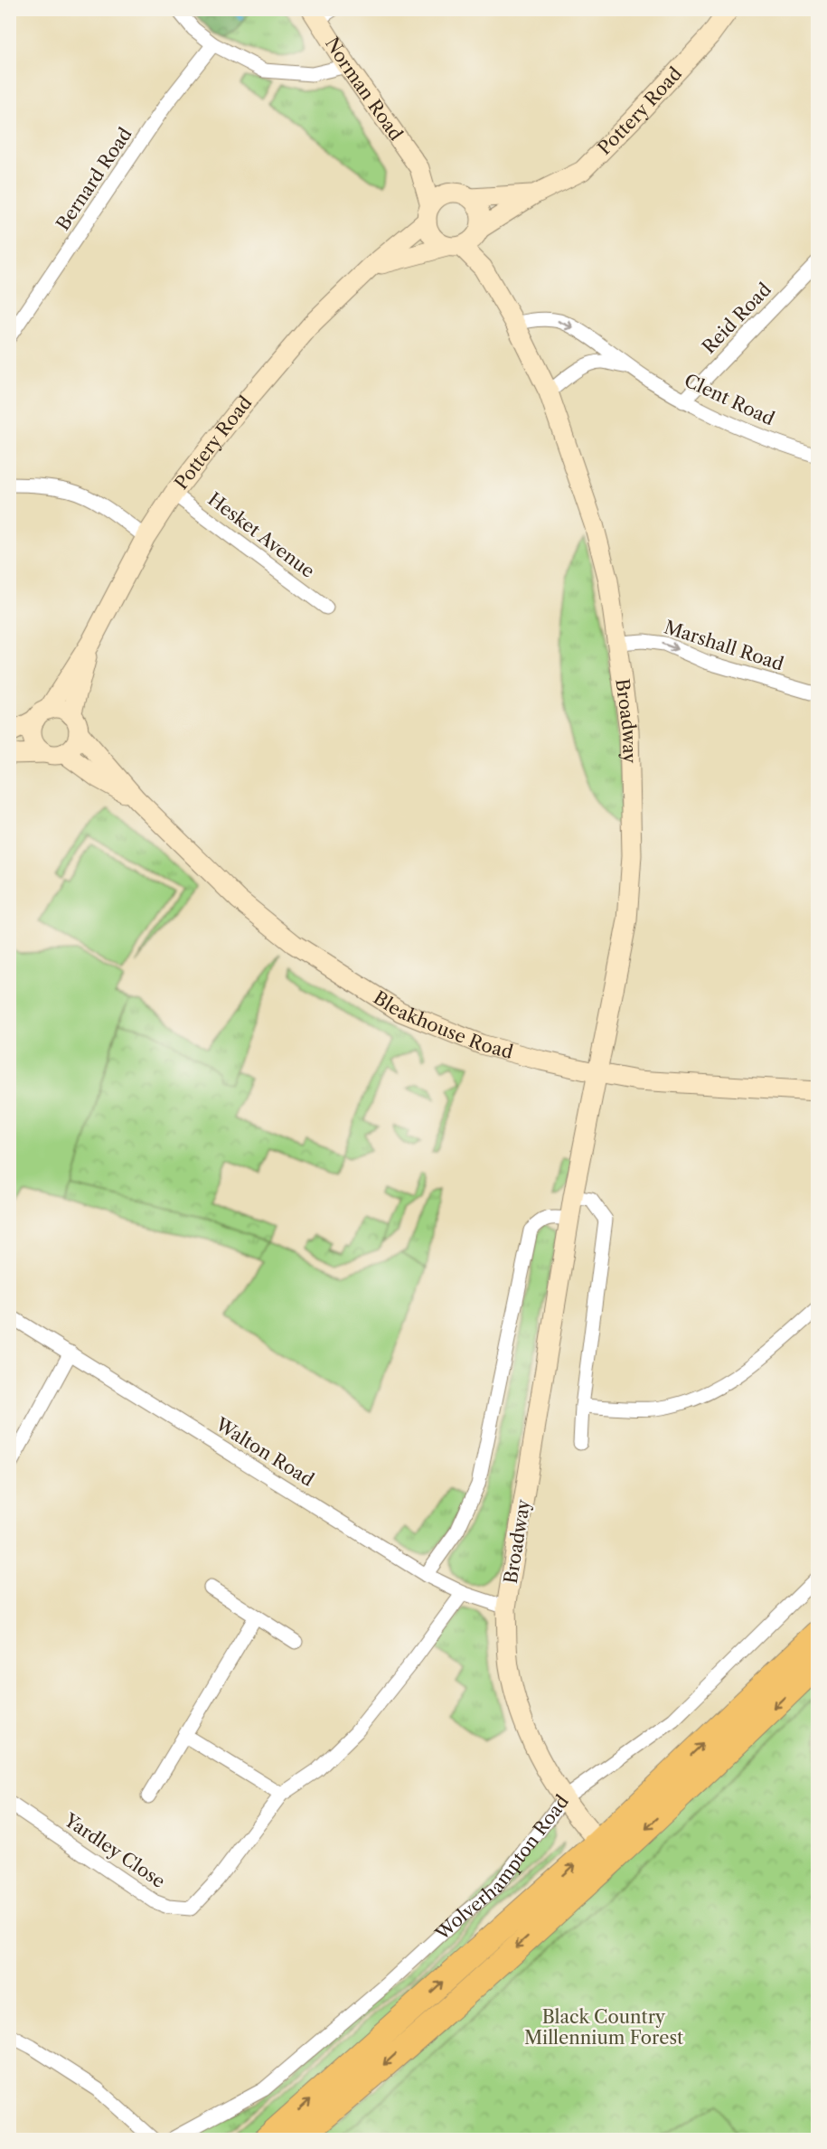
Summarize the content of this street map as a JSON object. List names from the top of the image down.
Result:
{
  "streets": {
    "highway": ["Wolverhampton Road"],
    "street": [
      "Norman Road",
      "Pottery Road",
      "Bernard Road",
      "Reid Road",
      "Clent Road",
      "Hesket Avenue",
      "Marshall Road",
      "Broadway",
      "Bleakhouse Road",
      "Walton Road",
      "Yardley Close"
    ]
  },
  "crossings": [
    ["Norman Road", "Pottery Road"],
    ["Norman Road", "Broadway"],
    ["Pottery Road", "Hesket Avenue"],
    ["Pottery Road", "Broadway"],
    ["Pottery Road", "Bleakhouse Road"],
    ["Reid Road", "Clent Road"],
    ["Clent Road", "Broadway"],
    ["Marshall Road", "Broadway"],
    ["Broadway", "Bleakhouse Road"],
    ["Broadway", "Walton Road"],
    ["Broadway", "Wolverhampton Road"],
    ["Walton Road", "Yardley Close"]
  ],
  "one_way": ["Marshall Road"],
  "parks": ["Black Country Millennium Forest"]
}
